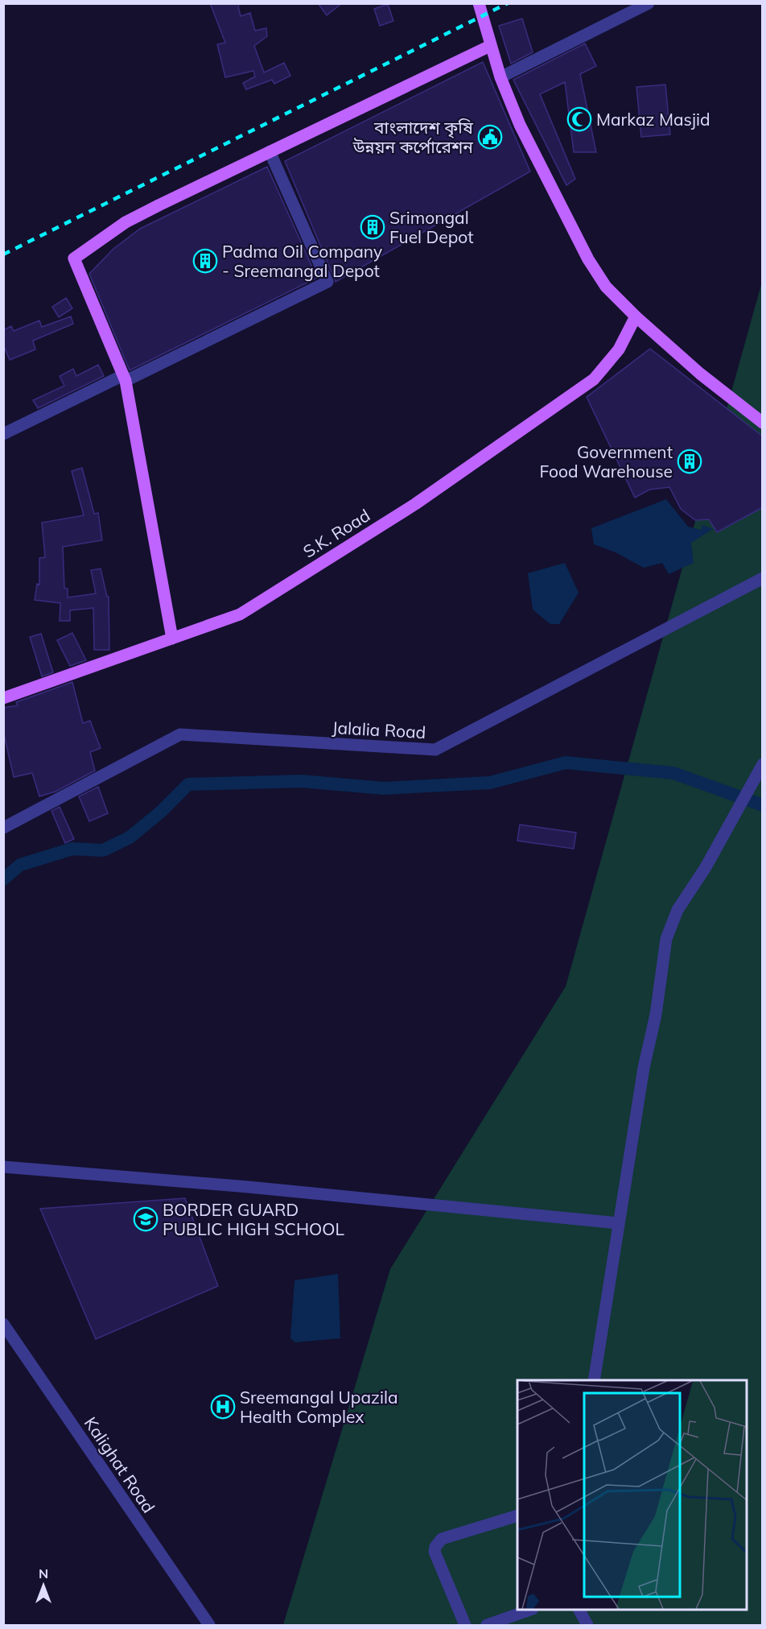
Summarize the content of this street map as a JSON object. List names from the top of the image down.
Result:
{
  "streets": {
    "main road": ["S.K. Road"],
    "street": ["Jalalia Road", "Kalighat Road"]
  },
  "places": {
    "mosque": ["Markaz Masjid"],
    "public building": ["বাংলাদেশ কৃষি উন্নয়ন কর্পোরেশন"],
    "building": ["Srimongal Fuel Depot", "Padma Oil Company - Sreemangal Depot", "Government Food Warehouse"],
    "school or university": ["BORDER GUARD PUBLIC HIGH SCHOOL"],
    "hospital": ["Sreemangal Upazila Health Complex"]
  },
  "north": "top"
}
